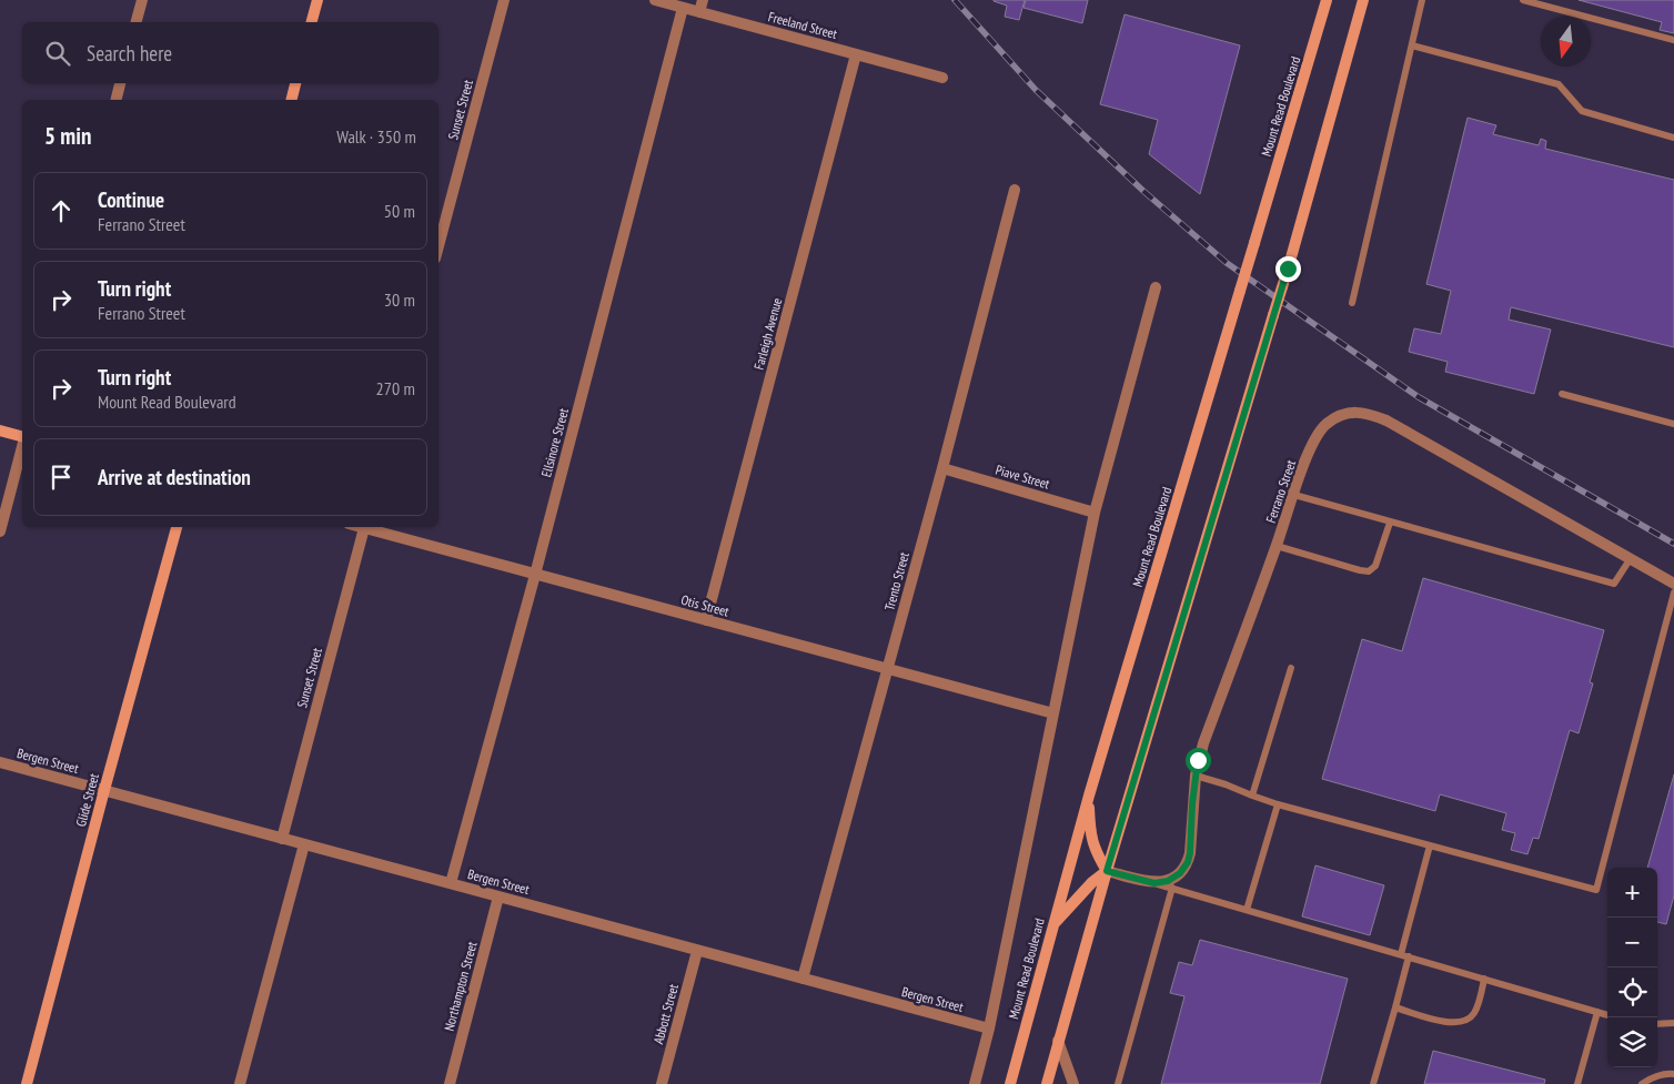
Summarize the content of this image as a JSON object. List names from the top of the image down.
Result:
{
  "streets": {
    "main road": ["Mount Read Boulevard", "Glide Street"],
    "street": [
      "Freeland Street",
      "Sunset Street",
      "Farleigh Avenue",
      "Ellsinore Street",
      "Piave Street",
      "Ferrano Street",
      "Trento Street",
      "Otis Street",
      "Bergen Street",
      "Northampton Street",
      "Abbott Street"
    ]
  },
  "crossings": [
    ["Freeland Street", "Farleigh Avenue"],
    ["Freeland Street", "Ellsinore Street"],
    ["Mount Read Boulevard", "Piave Street"],
    ["Mount Read Boulevard", "Otis Street"],
    ["Mount Read Boulevard", "Bergen Street"],
    ["Sunset Street", "Bergen Street"],
    ["Farleigh Avenue", "Otis Street"],
    ["Ellsinore Street", "Otis Street"],
    ["Ellsinore Street", "Bergen Street"],
    ["Piave Street", "Trento Street"],
    ["Trento Street", "Otis Street"],
    ["Trento Street", "Bergen Street"],
    ["Bergen Street", "Glide Street"],
    ["Bergen Street", "Northampton Street"],
    ["Bergen Street", "Abbott Street"]
  ],
  "north": "bottom",
  "page": {
    "search": "Search here",
    "heading": ["5 min", "Walk · 350 m"],
    "list": [
      ["Continue", "Ferrano Street", "50 m"],
      ["Turn right", "Ferrano Street", "30 m"],
      ["Turn right", "Mount Read Boulevard", "270 m"],
      "Arrive at destination"
    ],
    "map_buttons": ["+", "−"]
  }
}
